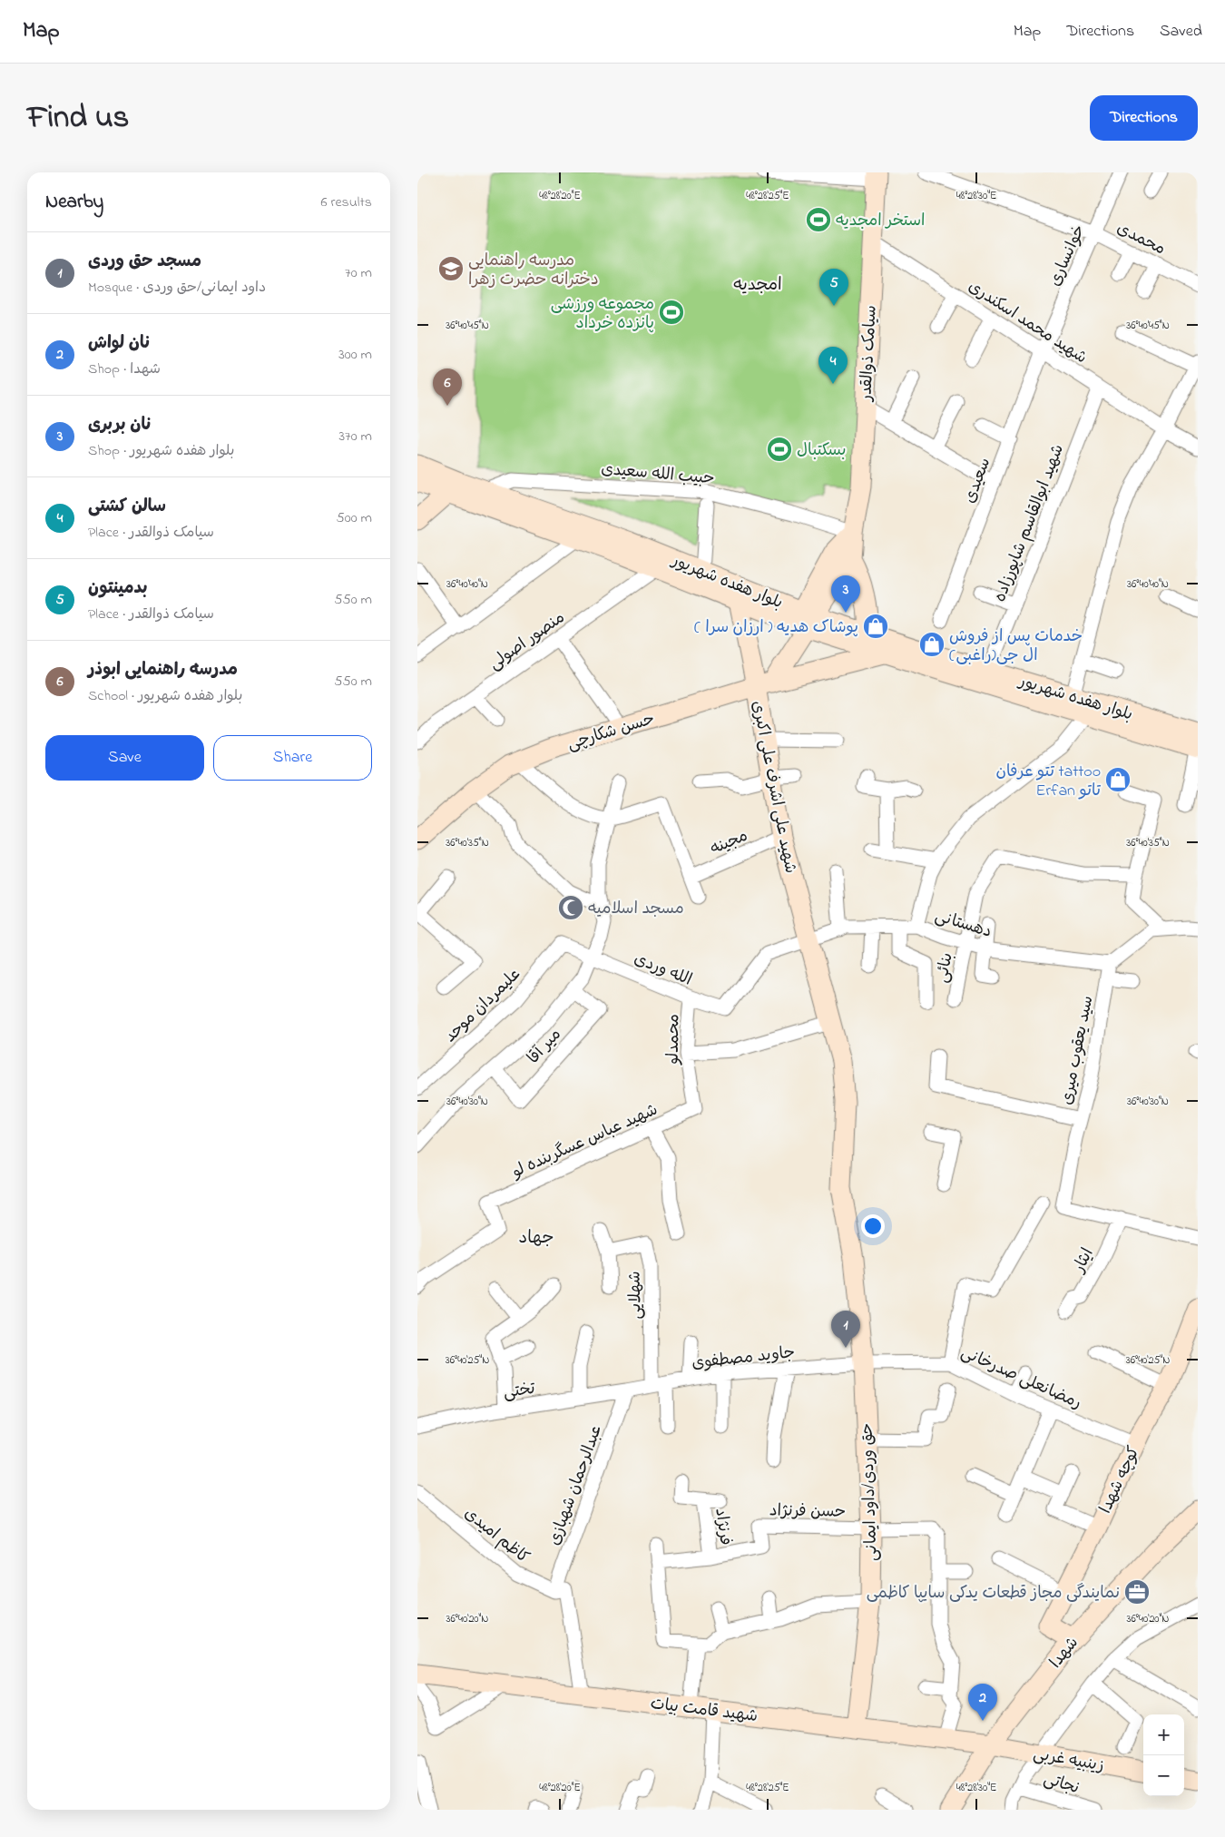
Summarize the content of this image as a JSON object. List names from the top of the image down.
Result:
{
  "streets": {
    "main road": [
      "سیامک ذوالقدر",
      "بلوار هفده شهریور",
      "حسن شکارچی",
      "شهید علی اشرف علی اکبری",
      "کوچه شهدا",
      "حق وردی/داود ایمانی",
      "شهدا",
      "شهید قامت بیات",
      "زینبیه غربی"
    ],
    "street": [
      "محمدی",
      "خوانساری",
      "شهید محمد اسکندری",
      "حبیب الله سعیدی",
      "سعیدی",
      "شهید ابوالقاسم شاپورزاده",
      "منصور اصولی",
      "مجینه",
      "دهستانی",
      "بنائی",
      "الله وردی",
      "علیمردان موحد",
      "محمدلو",
      "میر آقا",
      "سید یعقوب میری",
      "شهید عباس عسگربنده لو",
      "ایثار",
      "شهلایی",
      "جاوید مصطفوی",
      "رمضانعلی صدرخانی",
      "تختی",
      "عبدالرحمان شهبازی",
      "حسن فرنژاد",
      "فرنژاد",
      "کاظم امیدی",
      "نجاتی"
    ]
  },
  "crossings": [
    ["محمدی", "خوانساری"],
    ["خوانساری", "شهید محمد اسکندری"],
    ["خوانساری", "سعیدی"],
    ["شهید محمد اسکندری", "سیامک ذوالقدر"],
    ["شهید محمد اسکندری", "سعیدی"],
    ["شهید محمد اسکندری", "شهید ابوالقاسم شاپورزاده"],
    ["سیامک ذوالقدر", "حبیب الله سعیدی"],
    ["سیامک ذوالقدر", "بلوار هفده شهریور"],
    ["حبیب الله سعیدی", "بلوار هفده شهریور"],
    ["شهید ابوالقاسم شاپورزاده", "بلوار هفده شهریور"],
    ["بلوار هفده شهریور", "منصور اصولی"],
    ["بلوار هفده شهریور", "حسن شکارچی"],
    ["بلوار هفده شهریور", "شهید علی اشرف علی اکبری"],
    ["حسن شکارچی", "شهید علی اشرف علی اکبری"],
    ["شهید علی اشرف علی اکبری", "مجینه"],
    ["شهید علی اشرف علی اکبری", "دهستانی"],
    ["شهید علی اشرف علی اکبری", "حق وردی/داود ایمانی"],
    ["دهستانی", "بنائی"],
    ["دهستانی", "الله وردی"],
    ["دهستانی", "سید یعقوب میری"],
    ["الله وردی", "علیمردان موحد"],
    ["الله وردی", "محمدلو"],
    ["محمدلو", "شهید عباس عسگربنده لو"],
    ["سید یعقوب میری", "ایثار"],
    ["شهلایی", "جاوید مصطفوی"],
    ["جاوید مصطفوی", "رمضانعلی صدرخانی"],
    ["جاوید مصطفوی", "تختی"],
    ["جاوید مصطفوی", "عبدالرحمان شهبازی"],
    ["جاوید مصطفوی", "حق وردی/داود ایمانی"],
    ["رمضانعلی صدرخانی", "کوچه شهدا"],
    ["رمضانعلی صدرخانی", "حق وردی/داود ایمانی"],
    ["تختی", "عبدالرحمان شهبازی"],
    ["کوچه شهدا", "شهدا"],
    ["عبدالرحمان شهبازی", "کاظم امیدی"],
    ["حق وردی/داود ایمانی", "حسن فرنژاد"],
    ["حق وردی/داود ایمانی", "شهید قامت بیات"],
    ["حسن فرنژاد", "فرنژاد"],
    ["کاظم امیدی", "شهید قامت بیات"],
    ["شهدا", "شهید قامت بیات"],
    ["شهدا", "زینبیه غربی"],
    ["شهید قامت بیات", "زینبیه غربی"]
  ],
  "districts": ["امجدیه", "جهاد"],
  "places": {
    "sports": ["استخر امجدیه", "مجموعه ورزشی پانزده خرداد", "بسکتبال"],
    "school or university": ["مدرسه راهنمایی دخترانه حضرت زهرا"],
    "shop": ["پوشاک هدیه ( ارزان سرا )", "خدمات پس از فروش ال جی(راغبی)", "تتو عرفان tattoo Erfan تاتو"],
    "mosque": ["مسجد اسلامیه"],
    "office": ["نمایندگی مجاز قطعات یدکی سایپا کاظمی"]
  },
  "page": {
    "header": "Map",
    "nav": ["Map", "Directions", "Saved"],
    "title": "Find us",
    "buttons": [
      "Directions",
      ["Save", "Share"]
    ],
    "heading": ["Nearby", "6 results"],
    "list": [
      {
        "mark": "1",
        "name": "مسجد حق وردی",
        "note": "Mosque · داود ایمانی/حق وردی",
        "value": "70 m"
      },
      {
        "mark": "2",
        "name": "نان لواش",
        "note": "Shop · شهدا",
        "value": "300 m"
      },
      {
        "mark": "3",
        "name": "نان بربری",
        "note": "Shop · بلوار هفده شهریور",
        "value": "370 m"
      },
      {
        "mark": "4",
        "name": "سالن کشتی",
        "note": "Place · سیامک ذوالقدر",
        "value": "500 m"
      },
      {
        "mark": "5",
        "name": "بدمینتون",
        "note": "Place · سیامک ذوالقدر",
        "value": "550 m"
      },
      {
        "mark": "6",
        "name": "مدرسه راهنمایی ابوذر",
        "note": "School · بلوار هفده شهریور",
        "value": "550 m"
      }
    ],
    "pins": [
      "5",
      "4",
      "6",
      "3",
      "1",
      "2"
    ],
    "map_buttons": ["+", "−"]
  },
  "coordinates": [
    "48°28'20\"E",
    "48°28'25\"E",
    "48°28'30\"E",
    "36°40'45\"N",
    "36°40'40\"N",
    "36°40'35\"N",
    "36°40'30\"N",
    "36°40'25\"N",
    "36°40'20\"N"
  ]
}
